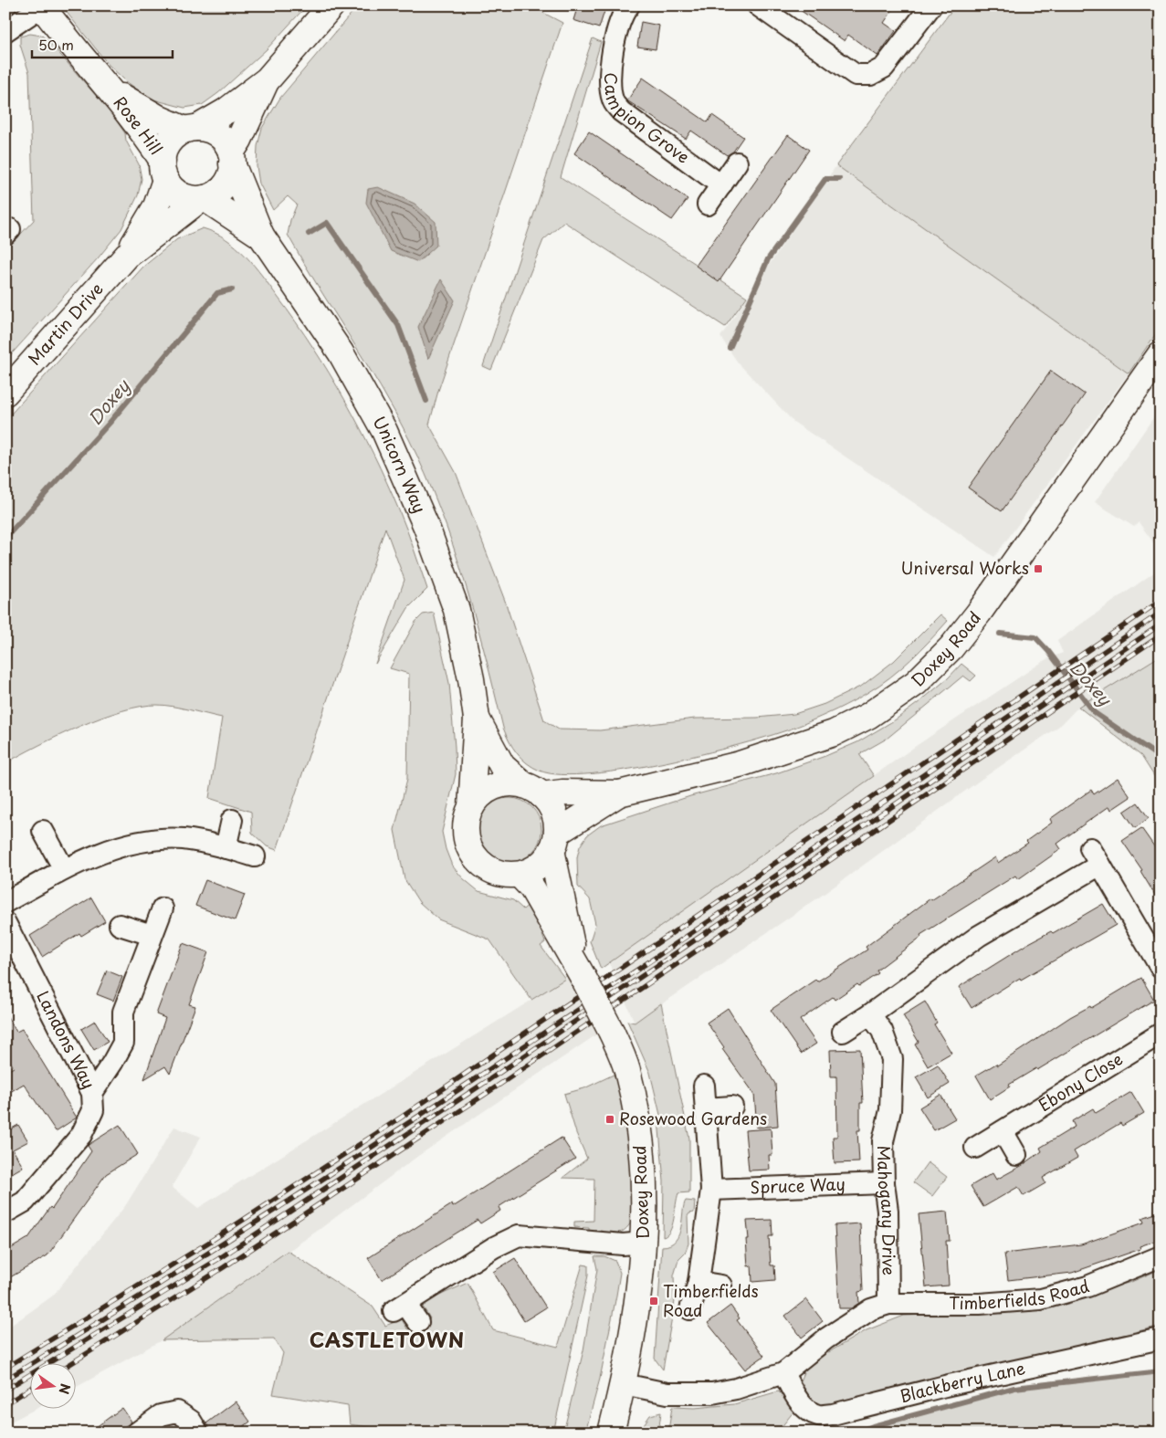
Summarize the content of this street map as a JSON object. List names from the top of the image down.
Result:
{
  "streets": {
    "main road": [
      "Rose Hill",
      "Martin Drive",
      "Unicorn Way",
      "Doxey Road"
    ],
    "street": [
      "Campion Grove",
      "Landons Way",
      "Ebony Close",
      "Spruce Way",
      "Mahogany Drive",
      "Timberfields Road",
      "Blackberry Lane"
    ]
  },
  "crossings": [
    ["Rose Hill", "Martin Drive"],
    ["Rose Hill", "Unicorn Way"],
    ["Martin Drive", "Unicorn Way"],
    ["Unicorn Way", "Doxey Road"],
    ["Doxey Road", "Timberfields Road"],
    ["Spruce Way", "Mahogany Drive"],
    ["Mahogany Drive", "Timberfields Road"],
    ["Timberfields Road", "Blackberry Lane"]
  ],
  "districts": ["CASTLETOWN"],
  "water": ["Doxey"],
  "places": {
    "transit": ["Universal Works", "Rosewood Gardens", "Timberfields Road"]
  },
  "scale_bar": "50 m",
  "north": "right"
}
